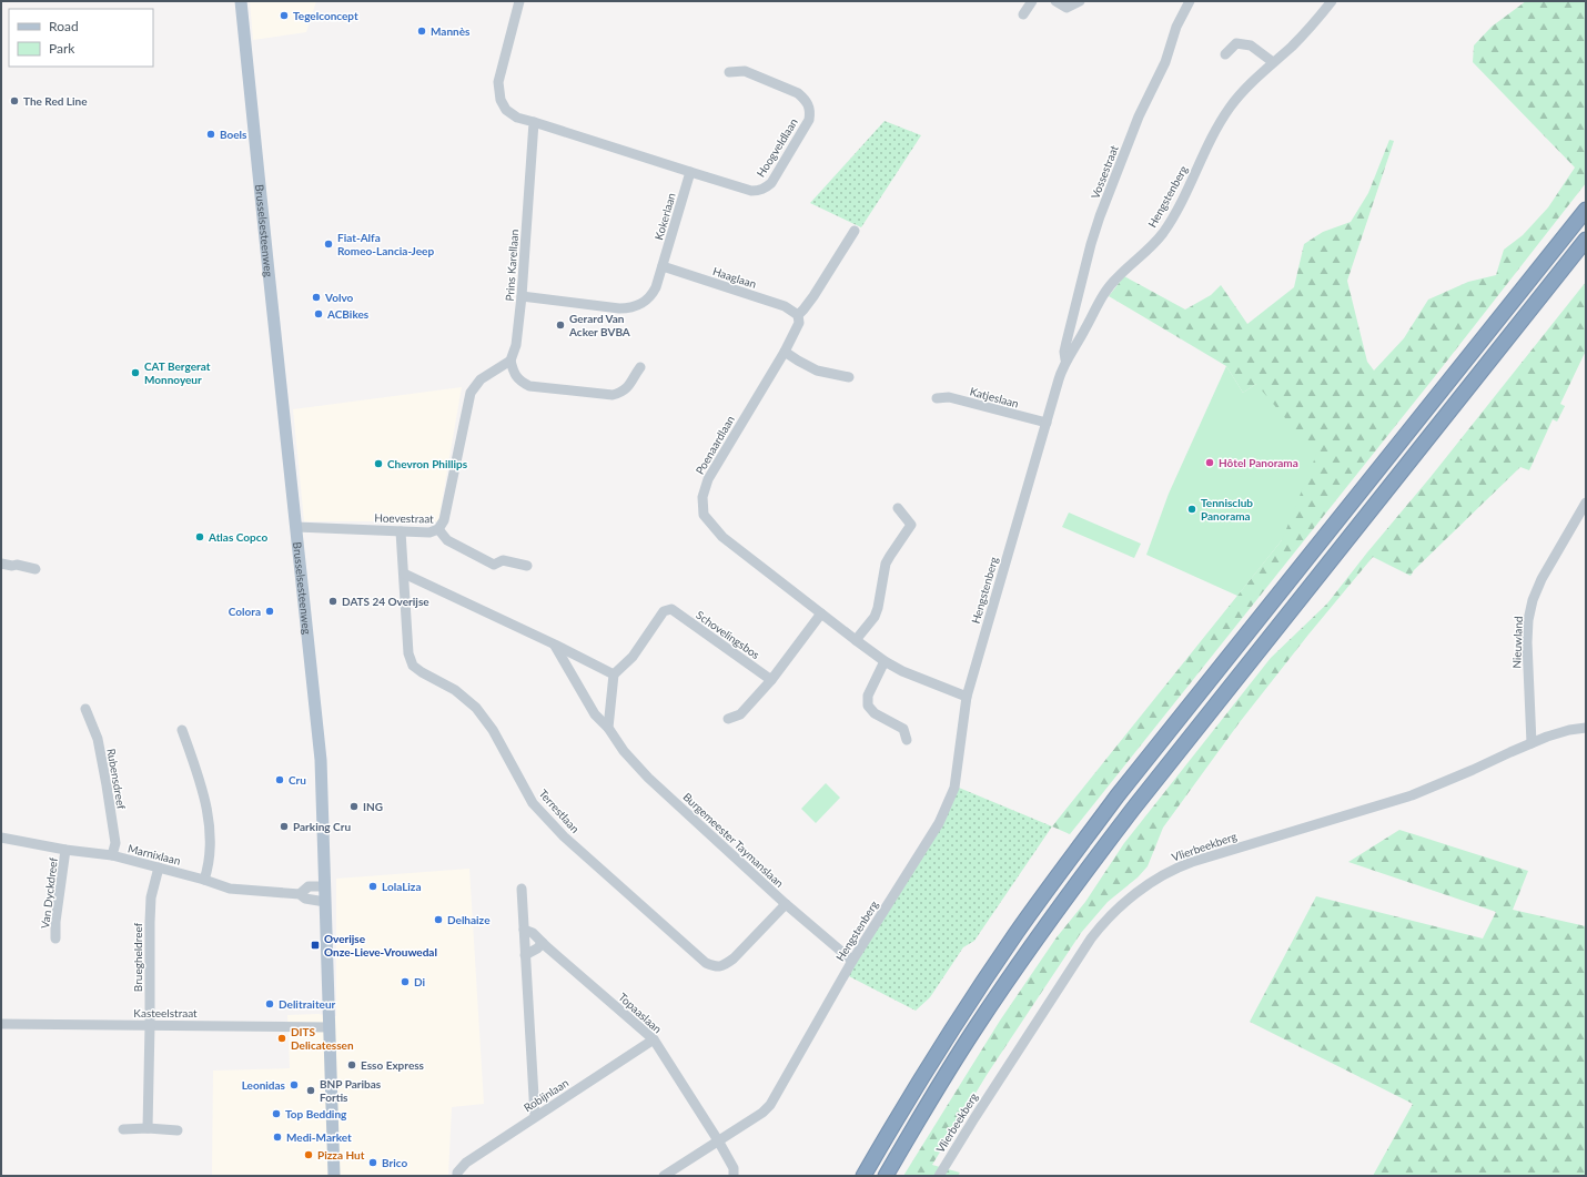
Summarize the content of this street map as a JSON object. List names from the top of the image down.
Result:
{
  "streets": {
    "main road": ["Brusselsesteenweg"],
    "street": [
      "Hoogveldlaan",
      "Vossestraat",
      "Hengstenberg",
      "Kokerlaan",
      "Prins Karellaan",
      "Haaglaan",
      "Katjeslaan",
      "Poenaardlaan",
      "Hoevestraat",
      "Schovelingsbos",
      "Nieuwland",
      "Rubensdreef",
      "Terrestlaan",
      "Burgemeester Taymanslaan",
      "Vlierbeekberg",
      "Marnixlaan",
      "Van Dyckdreef",
      "Bruegheldreef",
      "Kasteelstraat",
      "Topaaslaan",
      "Robijnlaan"
    ]
  },
  "crossings": [
    ["Hoogveldlaan", "Kokerlaan"],
    ["Vossestraat", "Hengstenberg"],
    ["Hengstenberg", "Katjeslaan"],
    ["Hengstenberg", "Poenaardlaan"],
    ["Hengstenberg", "Burgemeester Taymanslaan"],
    ["Hengstenberg", "Topaaslaan"],
    ["Kokerlaan", "Prins Karellaan"],
    ["Kokerlaan", "Haaglaan"],
    ["Brusselsesteenweg", "Hoevestraat"],
    ["Brusselsesteenweg", "Marnixlaan"],
    ["Brusselsesteenweg", "Kasteelstraat"],
    ["Haaglaan", "Poenaardlaan"],
    ["Hoevestraat", "Terrestlaan"],
    ["Nieuwland", "Vlierbeekberg"],
    ["Rubensdreef", "Marnixlaan"],
    ["Terrestlaan", "Burgemeester Taymanslaan"],
    ["Marnixlaan", "Van Dyckdreef"],
    ["Marnixlaan", "Bruegheldreef"],
    ["Bruegheldreef", "Kasteelstraat"],
    ["Topaaslaan", "Robijnlaan"]
  ],
  "places": {
    "other": [
      "Tegelconcept",
      "Mannès",
      "The Red Line",
      "Boels",
      "Fiat-Alfa Romeo-Lancia-Jeep",
      "Volvo",
      "ACBikes",
      "Gerard Van Acker BVBA",
      "CAT Bergerat Monnoyeur",
      "Hôtel Panorama",
      "Chevron Phillips",
      "Tennisclub Panorama",
      "Atlas Copco",
      "DATS 24 Overijse",
      "Colora",
      "Cru",
      "ING",
      "Parking Cru",
      "LolaLiza",
      "Delhaize",
      "Di",
      "Delitraiteur",
      "DITS Delicatessen",
      "Esso Express",
      "Leonidas",
      "BNP Paribas Fortis",
      "Top Bedding",
      "Medi-Market",
      "Pizza Hut",
      "Brico"
    ],
    "transit": ["Overijse Onze-Lieve-Vrouwedal"]
  },
  "legend": ["Road", "Park"]
}
